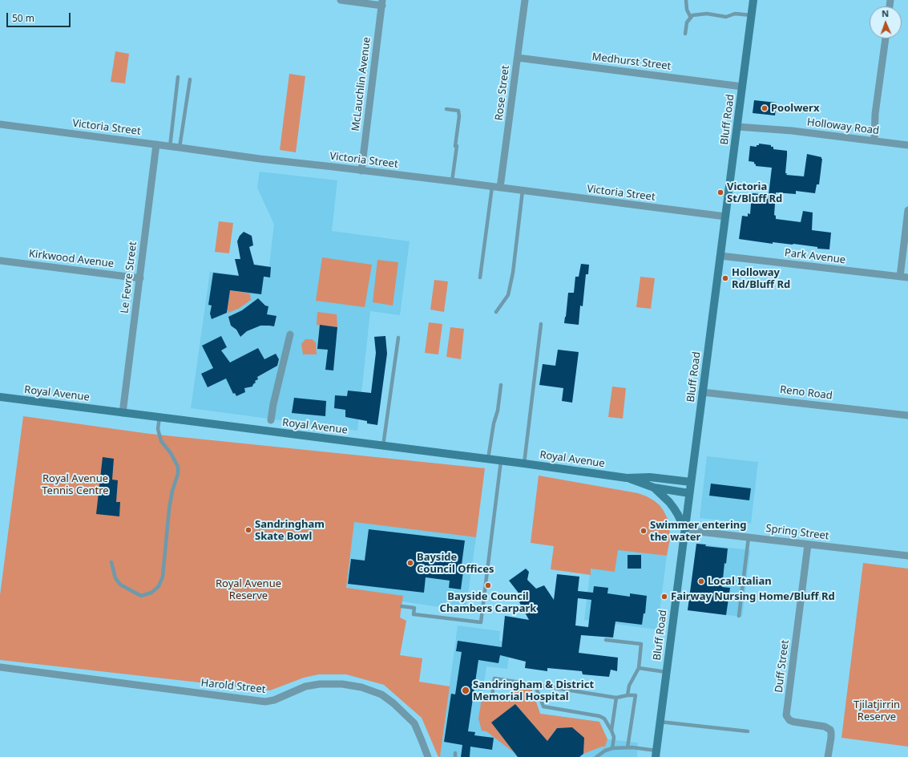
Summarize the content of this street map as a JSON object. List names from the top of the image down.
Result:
{
  "streets": {
    "street": [
      "Medhurst Street",
      "McLauchlin Avenue",
      "Rose Street",
      "Bluff Road",
      "Holloway Road",
      "Victoria Street",
      "Park Avenue",
      "Kirkwood Avenue",
      "Le Fevre Street",
      "Reno Road",
      "Royal Avenue",
      "Spring Street",
      "Duff Street",
      "Harold Street"
    ]
  },
  "crossings": [
    ["Medhurst Street", "Rose Street"],
    ["Medhurst Street", "Bluff Road"],
    ["McLauchlin Avenue", "Victoria Street"],
    ["Rose Street", "Victoria Street"],
    ["Bluff Road", "Holloway Road"],
    ["Bluff Road", "Victoria Street"],
    ["Bluff Road", "Park Avenue"],
    ["Bluff Road", "Reno Road"],
    ["Bluff Road", "Royal Avenue"],
    ["Bluff Road", "Spring Street"],
    ["Victoria Street", "Le Fevre Street"],
    ["Kirkwood Avenue", "Le Fevre Street"],
    ["Le Fevre Street", "Royal Avenue"],
    ["Spring Street", "Duff Street"]
  ],
  "parks": ["Royal Avenue Tennis Centre", "Royal Avenue Reserve", "Tjilatjirrin Reserve"],
  "places": [
    "Poolwerx",
    "Victoria St/Bluff Rd",
    "Holloway Rd/Bluff Rd",
    "Sandringham Skate Bowl",
    "Swimmer entering the water",
    "Bayside Council Offices",
    "Local Italian",
    "Bayside Council Chambers Carpark",
    "Fairway Nursing Home/Bluff Rd",
    "Sandringham & District Memorial Hospital"
  ],
  "scale_bar": "50 m",
  "north": "top"
}
